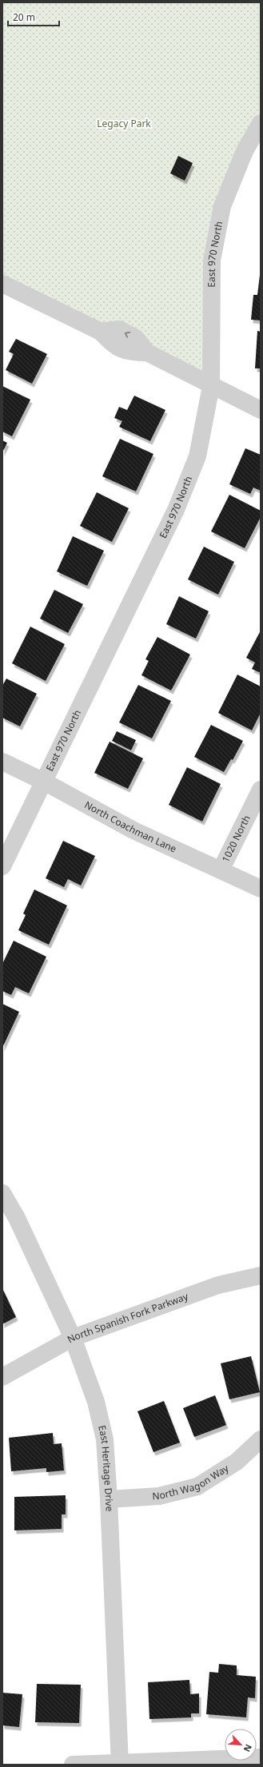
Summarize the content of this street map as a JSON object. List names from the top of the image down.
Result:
{
  "streets": {
    "street": [
      "East 970 North",
      "North Coachman Lane",
      "1020 North",
      "North Spanish Fork Parkway",
      "East Heritage Drive",
      "North Wagon Way"
    ]
  },
  "crossings": [
    ["East 970 North", "North Coachman Lane"],
    ["North Coachman Lane", "1020 North"],
    ["North Spanish Fork Parkway", "East Heritage Drive"],
    ["East Heritage Drive", "North Wagon Way"]
  ],
  "parks": ["Legacy Park"],
  "scale_bar": "20 m",
  "north": "bottom right"
}
